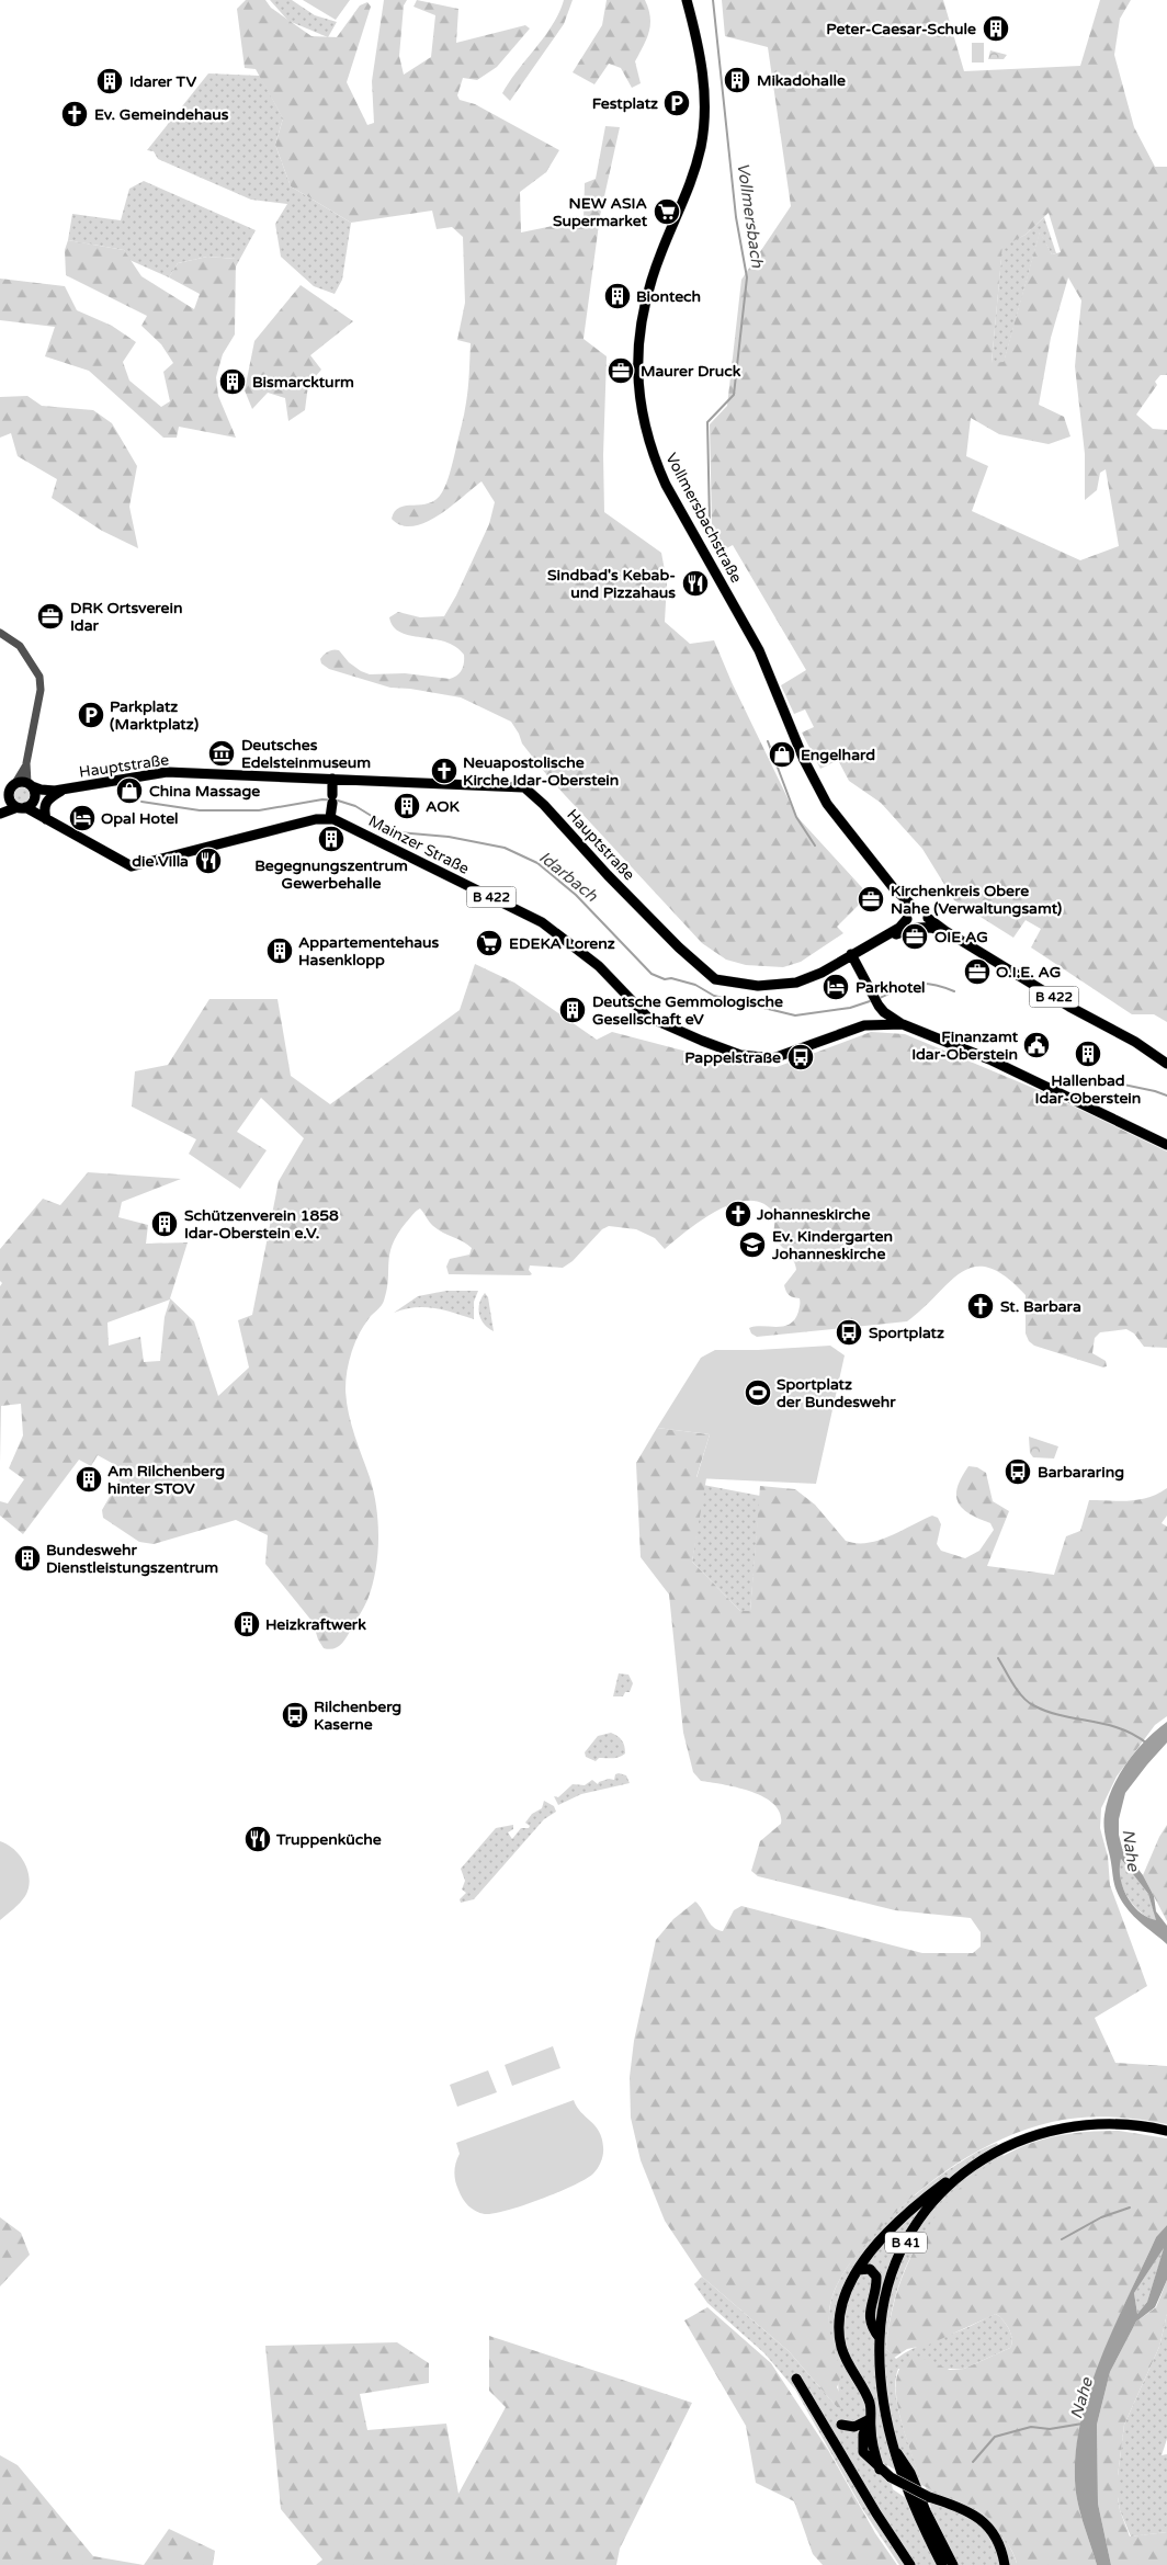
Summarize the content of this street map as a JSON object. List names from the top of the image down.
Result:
{
  "streets": {
    "main road": [
      "Vollmersbachstraße",
      "Hauptstraße",
      "Mainzer Straße",
      "B 422",
      "B 41"
    ]
  },
  "crossings": [
    ["Vollmersbachstraße", "Hauptstraße"],
    ["Hauptstraße", "B 422"],
    ["Mainzer Straße", "B 422"]
  ],
  "water": ["Vollmersbach", "Idarbach", "Nahe"],
  "places": {
    "building": [
      "Peter-Caesar-Schule",
      "Mikadohalle",
      "Idarer TV",
      "Biontech",
      "Bismarckturm",
      "AOK",
      "Begegnungszentrum Gewerbehalle",
      "Appartementehaus Hasenklopp",
      "Deutsche Gemmologische Gesellschaft eV",
      "Hallenbad Idar-Oberstein",
      "Schützenverein 1858 Idar-Oberstein e.V.",
      "Am Rilchenberg hinter STOV",
      "Bundeswehr Dienstleistungszentrum",
      "Heizkraftwerk"
    ],
    "parking": ["Festplatz", "Parkplatz (Marktplatz)"],
    "church": [
      "Ev. Gemeindehaus",
      "Neuapostolische Kirche Idar-Oberstein",
      "Johanneskirche",
      "St. Barbara"
    ],
    "supermarket": ["NEW ASIA Supermarket", "EDEKA Lorenz"],
    "office": [
      "Maurer Druck",
      "DRK Ortsverein Idar",
      "Kirchenkreis Obere Nahe (Verwaltungsamt)",
      "OIE AG",
      "O.I.E. AG"
    ],
    "restaurant": ["Sindbad's Kebab- und Pizzahaus", "die Villa", "Truppenküche"],
    "museum": ["Deutsches Edelsteinmuseum"],
    "shop": ["Engelhard", "China Massage"],
    "hotel": ["Opal Hotel", "Parkhotel"],
    "public building": ["Finanzamt Idar-Oberstein"],
    "bus stop": [
      "Pappelstraße",
      "Sportplatz",
      "Barbararing",
      "Rilchenberg Kaserne"
    ],
    "school or university": ["Ev. Kindergarten Johanneskirche"],
    "sports": ["Sportplatz der Bundeswehr"]
  }
}
